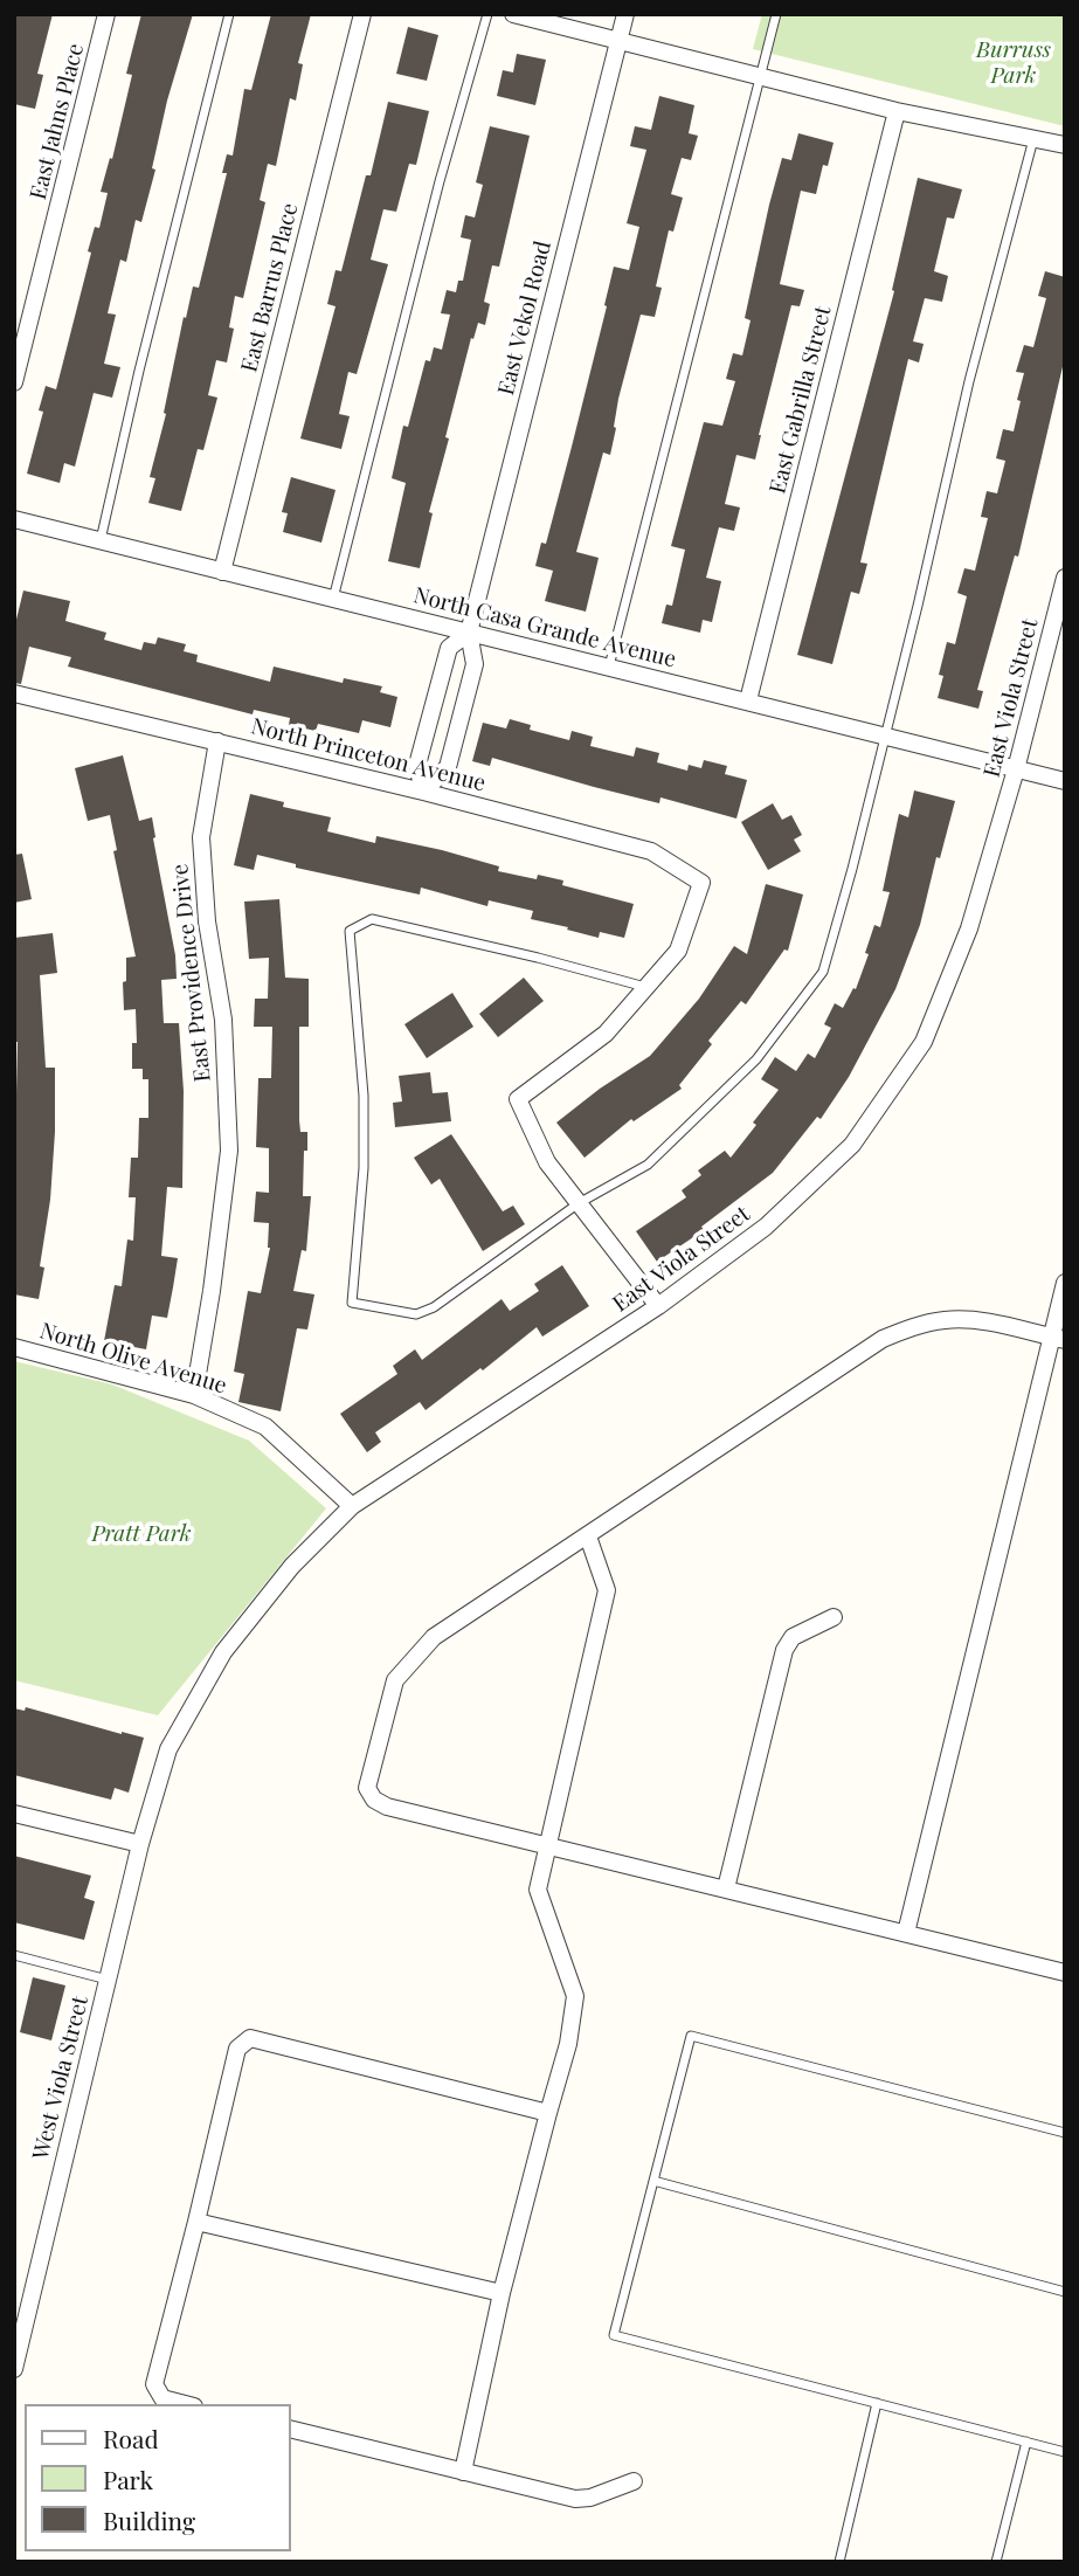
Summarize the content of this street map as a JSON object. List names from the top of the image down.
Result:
{
  "streets": {
    "street": [
      "East Jahns Place",
      "East Barrus Place",
      "East Vekol Road",
      "East Gabrilla Street",
      "North Casa Grande Avenue",
      "East Viola Street",
      "North Princeton Avenue",
      "East Providence Drive",
      "North Olive Avenue",
      "West Viola Street"
    ]
  },
  "crossings": [
    ["East Barrus Place", "North Casa Grande Avenue"],
    ["East Vekol Road", "North Casa Grande Avenue"],
    ["East Vekol Road", "North Princeton Avenue"],
    ["East Gabrilla Street", "North Casa Grande Avenue"],
    ["North Casa Grande Avenue", "East Viola Street"],
    ["East Viola Street", "North Olive Avenue"],
    ["East Viola Street", "West Viola Street"],
    ["North Princeton Avenue", "East Providence Drive"],
    ["East Providence Drive", "North Olive Avenue"]
  ],
  "parks": ["Burruss Park", "Pratt Park"],
  "legend": ["Road", "Park", "Building"]
}
